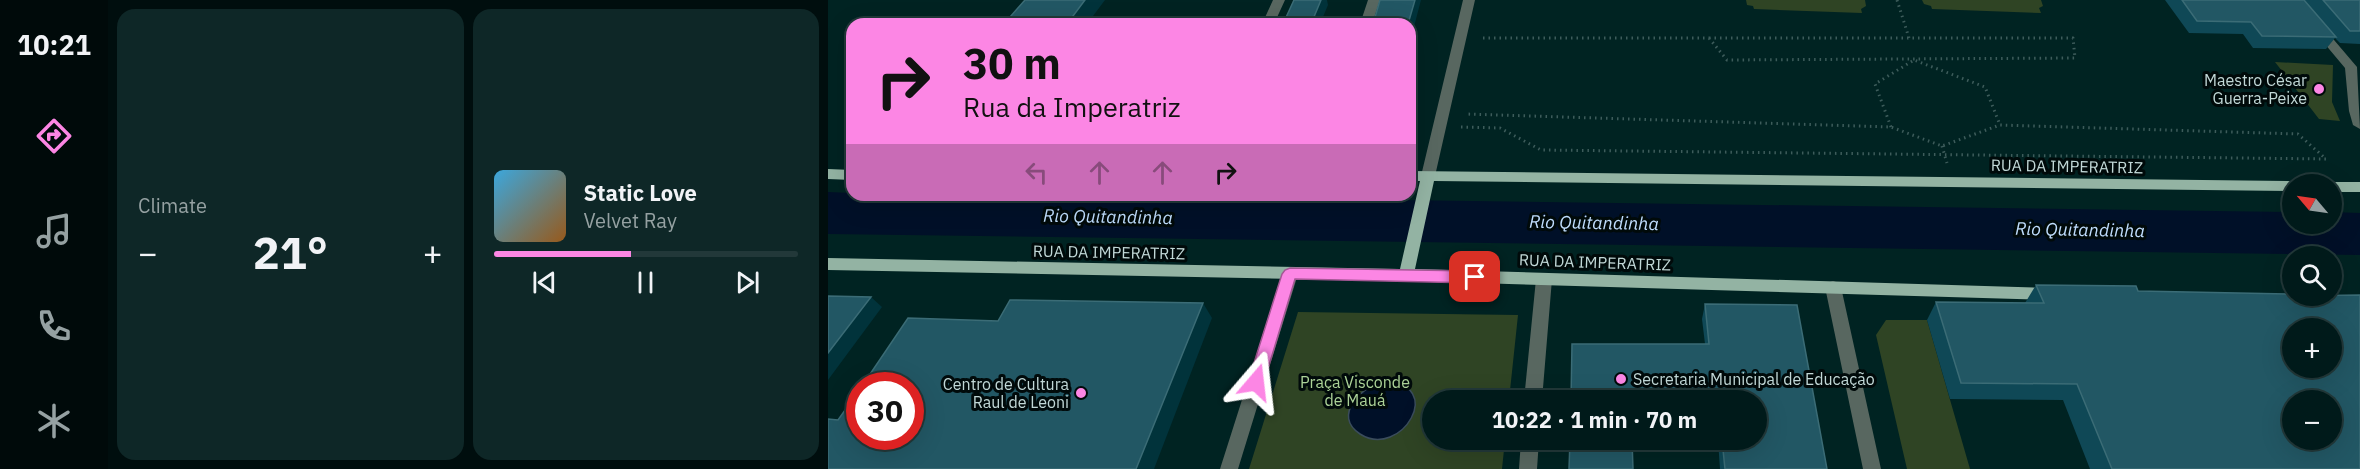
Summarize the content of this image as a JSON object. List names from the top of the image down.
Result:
{
  "streets": {
    "main road": ["RUA DA IMPERATRIZ"]
  },
  "water": ["Rio Quitandinha"],
  "parks": ["Praça Visconde de Mauá"],
  "places": ["Maestro César Guerra-Peixe", "Secretaria Municipal de Educação", "Centro de Cultura Raul de Leoni"],
  "north": "top left",
  "page": {
    "tabs": "10:21",
    "tile": "Climate",
    "turn": ["30 m", "Rua da Imperatriz"],
    "song": ["Static Love", "Velvet Ray"],
    "map_buttons": ["+", "−"],
    "heat": ["−", "21°", "+"],
    "limit": "30",
    "trip": "10:22 · 1 min · 70 m"
  }
}
